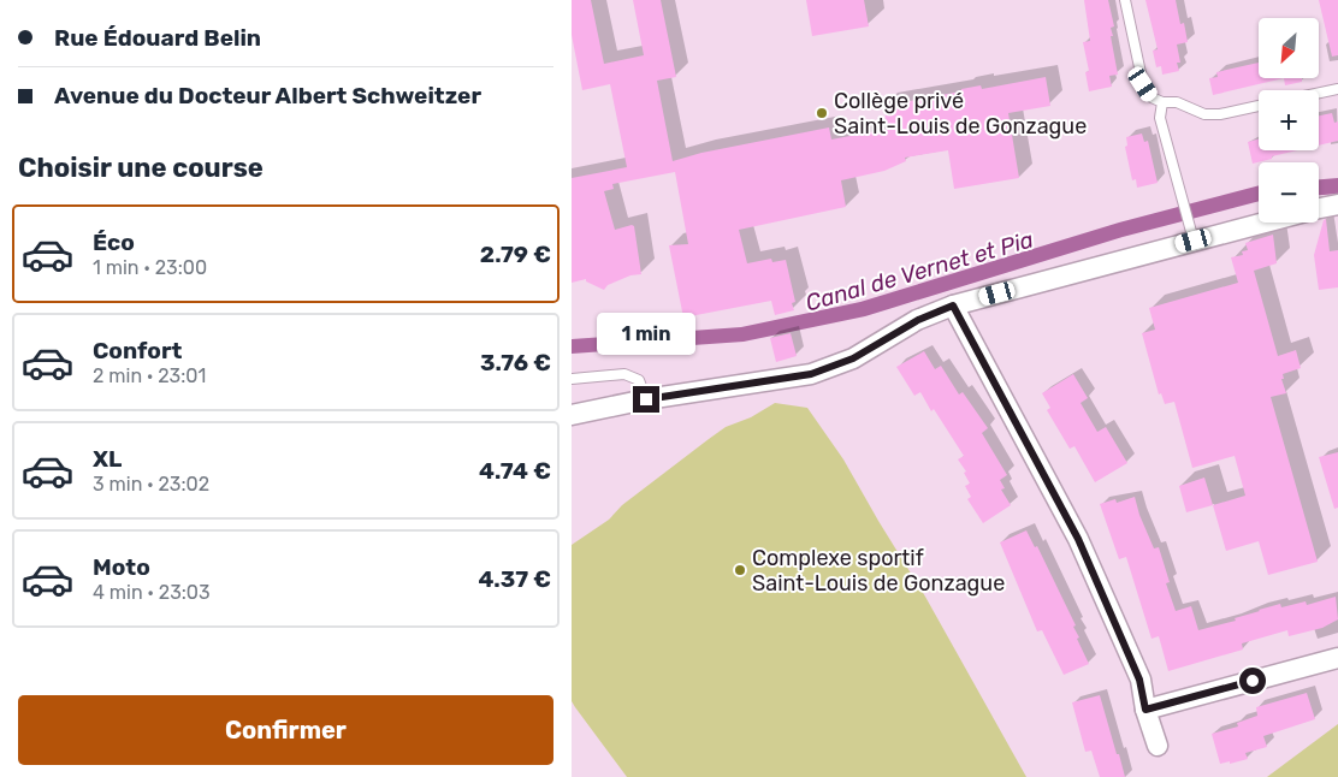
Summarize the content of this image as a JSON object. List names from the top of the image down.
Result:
{
  "water": ["Canal de Vernet et Pia"],
  "places": ["Collège privé Saint-Louis de Gonzague", "Complexe sportif Saint-Louis de Gonzague"],
  "north": "bottom left",
  "page": {
    "banner": ["Rue Édouard Belin", "Avenue du Docteur Albert Schweitzer"],
    "map_buttons": ["+", "−"],
    "heading": "Choisir une course",
    "list": [
      {
        "name": "Éco",
        "note": "1 min · 23:00",
        "value": "2.79 €"
      },
      {
        "name": "Confort",
        "note": "2 min · 23:01",
        "value": "3.76 €"
      },
      {
        "name": "XL",
        "note": "3 min · 23:02",
        "value": "4.74 €"
      },
      {
        "name": "Moto",
        "note": "4 min · 23:03",
        "value": "4.37 €"
      }
    ],
    "bubble": "1 min",
    "buttons": "Confirmer"
  }
}
